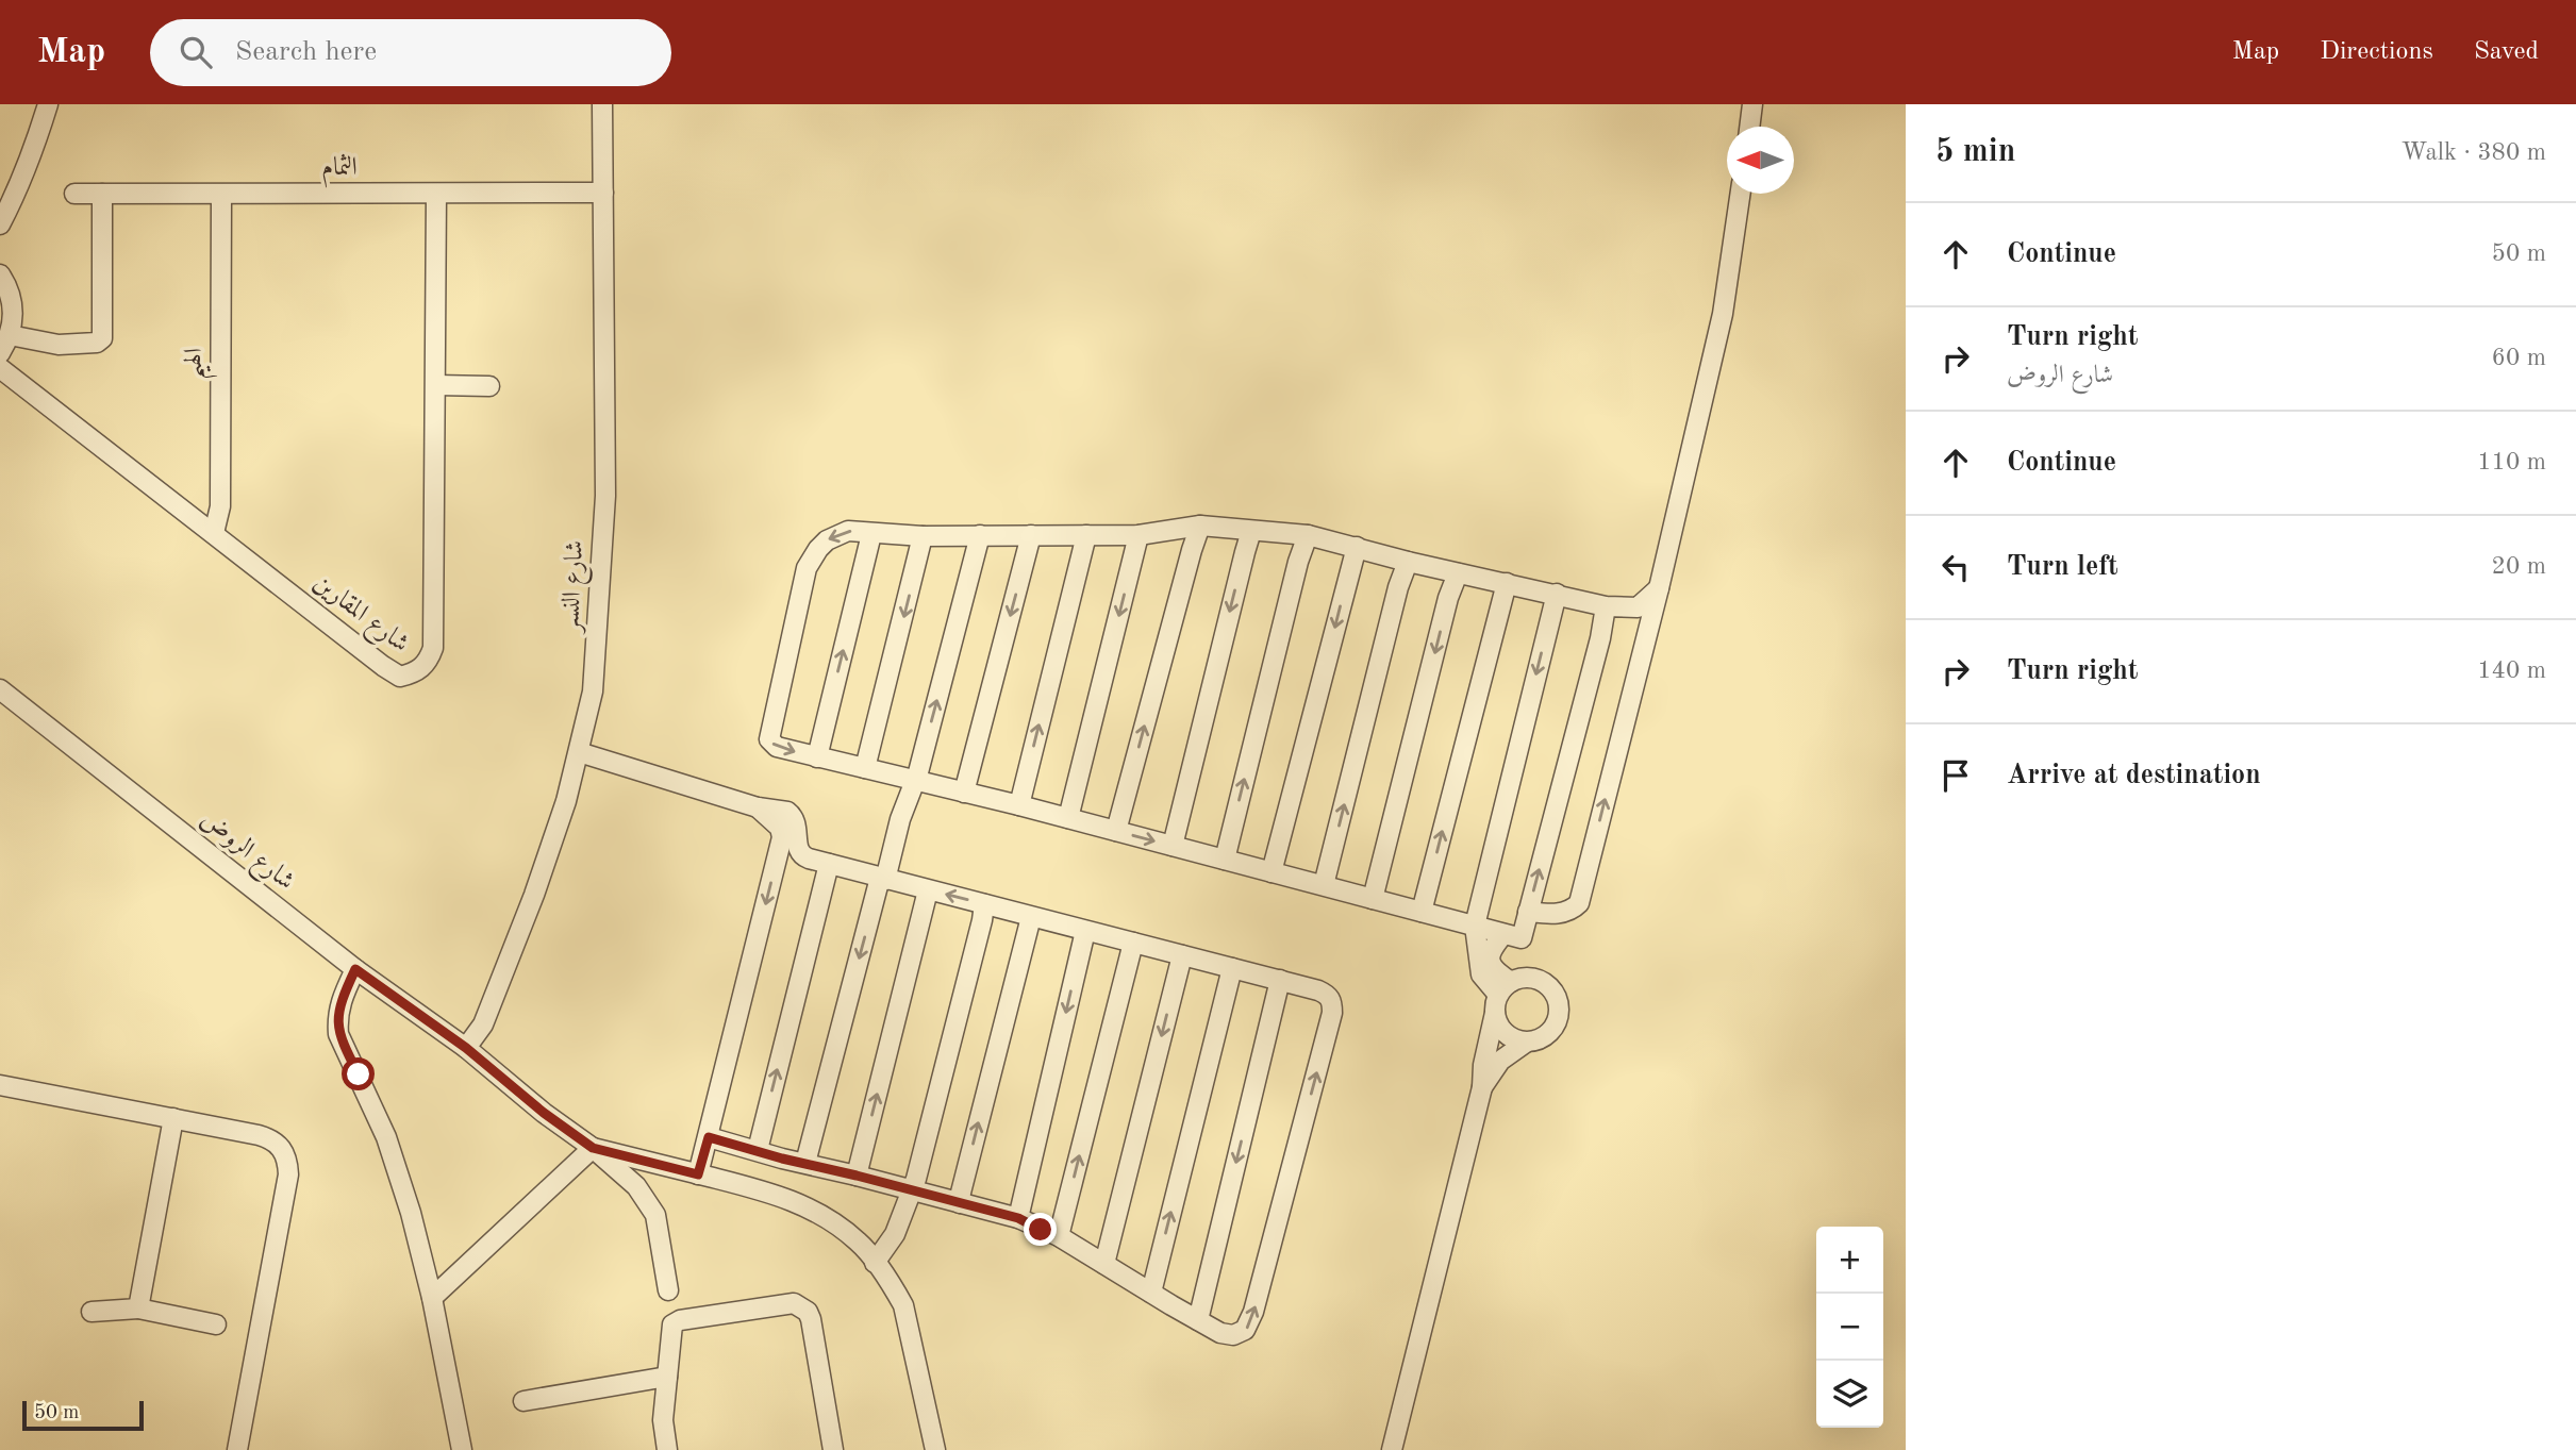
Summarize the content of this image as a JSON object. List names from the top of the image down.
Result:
{
  "streets": {
    "street": [
      "الثمام",
      "الهيم",
      "شارع النسر",
      "شارع المقارين",
      "شارع الروض"
    ]
  },
  "crossings": [
    ["الثمام", "الهيم"],
    ["الثمام", "شارع النسر"],
    ["الثمام", "شارع المقارين"],
    ["الهيم", "شارع المقارين"],
    ["شارع النسر", "شارع الروض"]
  ],
  "scale_bar": "50 m",
  "north": "left",
  "page": {
    "header": "Map",
    "search": "Search here",
    "nav": ["Map", "Directions", "Saved"],
    "heading": ["5 min", "Walk · 380 m"],
    "list": [
      ["Continue", "50 m"],
      ["Turn right", "شارع الروض", "60 m"],
      ["Continue", "110 m"],
      ["Turn left", "20 m"],
      ["Turn right", "140 m"],
      "Arrive at destination"
    ],
    "map_buttons": ["+", "−"],
    "scale": "50 m"
  }
}
